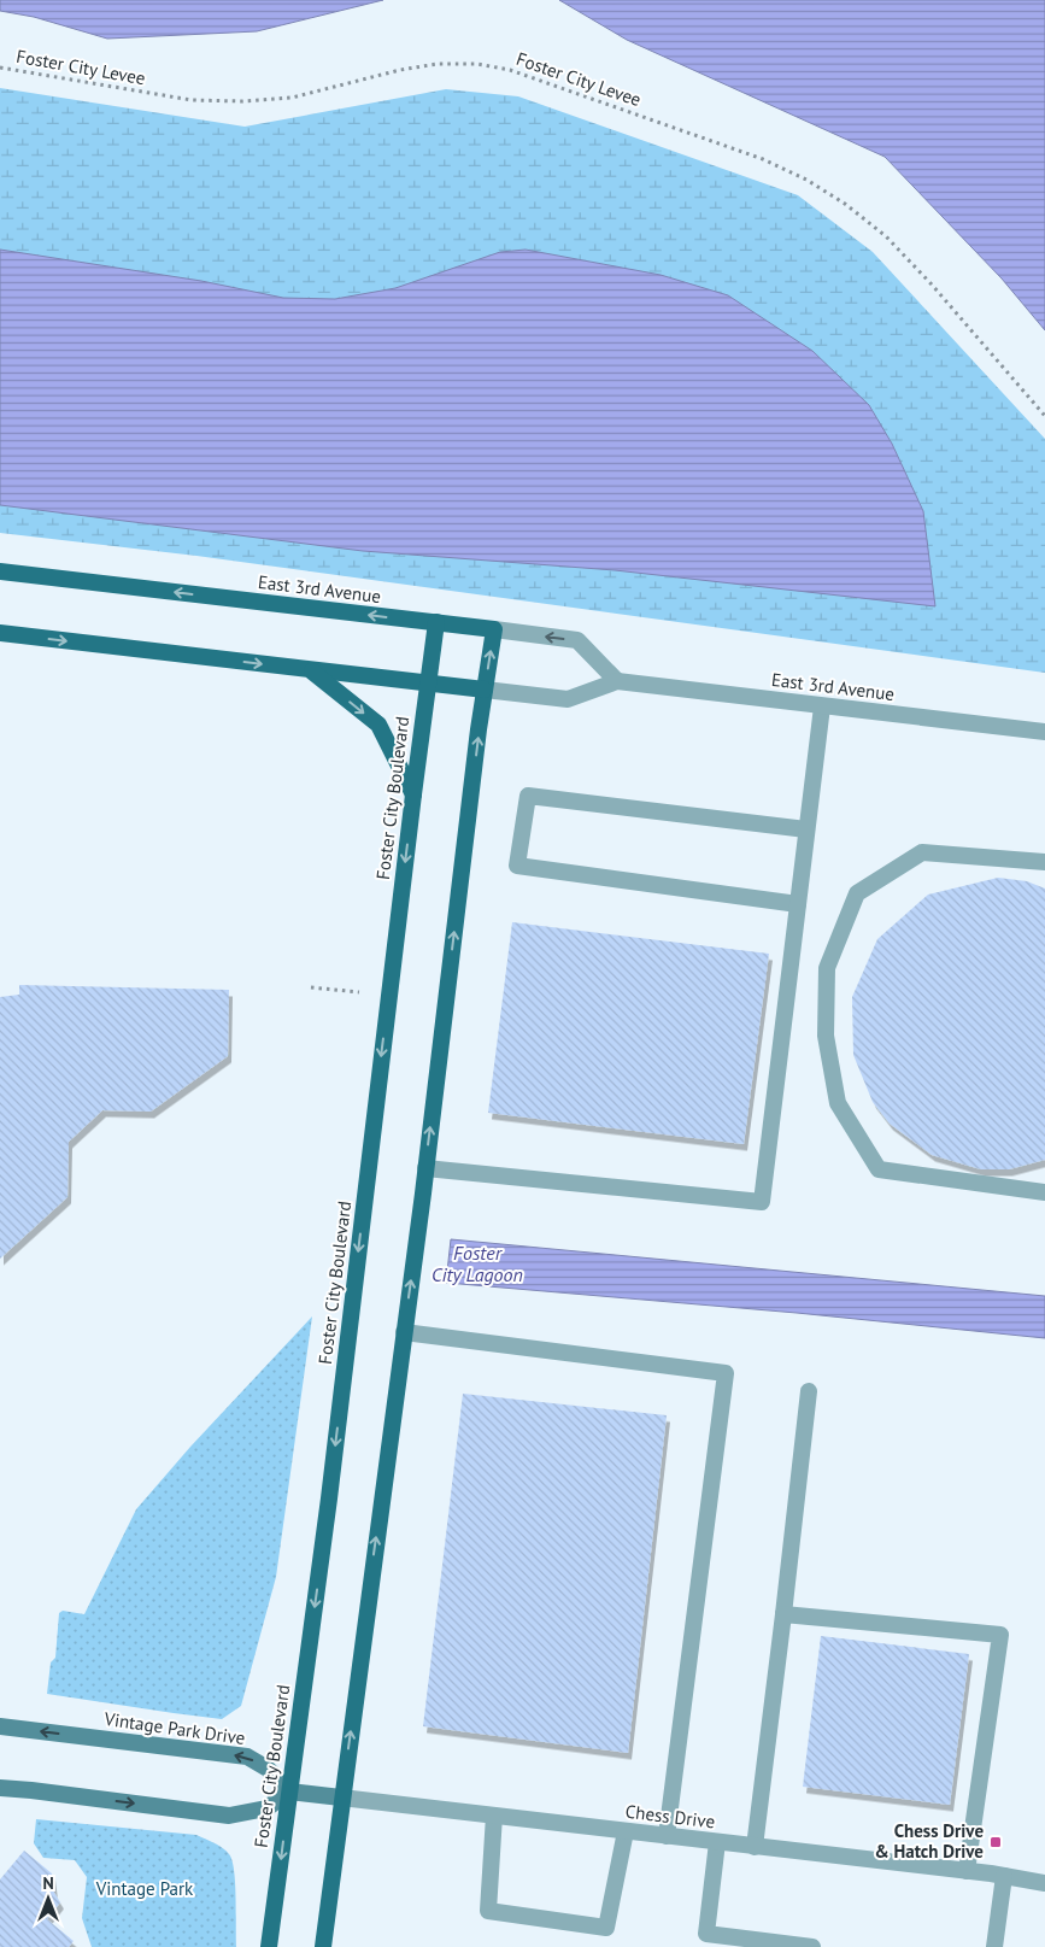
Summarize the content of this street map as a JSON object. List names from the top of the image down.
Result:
{
  "streets": {
    "main road": [
      "East 3rd Avenue",
      "Foster City Boulevard",
      "Vintage Park Drive",
      "Chess Drive"
    ],
    "path": ["Foster City Levee"]
  },
  "crossings": [
    ["East 3rd Avenue", "Foster City Boulevard"],
    ["Foster City Boulevard", "Vintage Park Drive"],
    ["Foster City Boulevard", "Chess Drive"],
    ["Vintage Park Drive", "Chess Drive"]
  ],
  "water": ["Foster City Lagoon"],
  "parks": ["Vintage Park"],
  "places": {
    "transit": ["Chess Drive & Hatch Drive"]
  },
  "north": "top"
}
